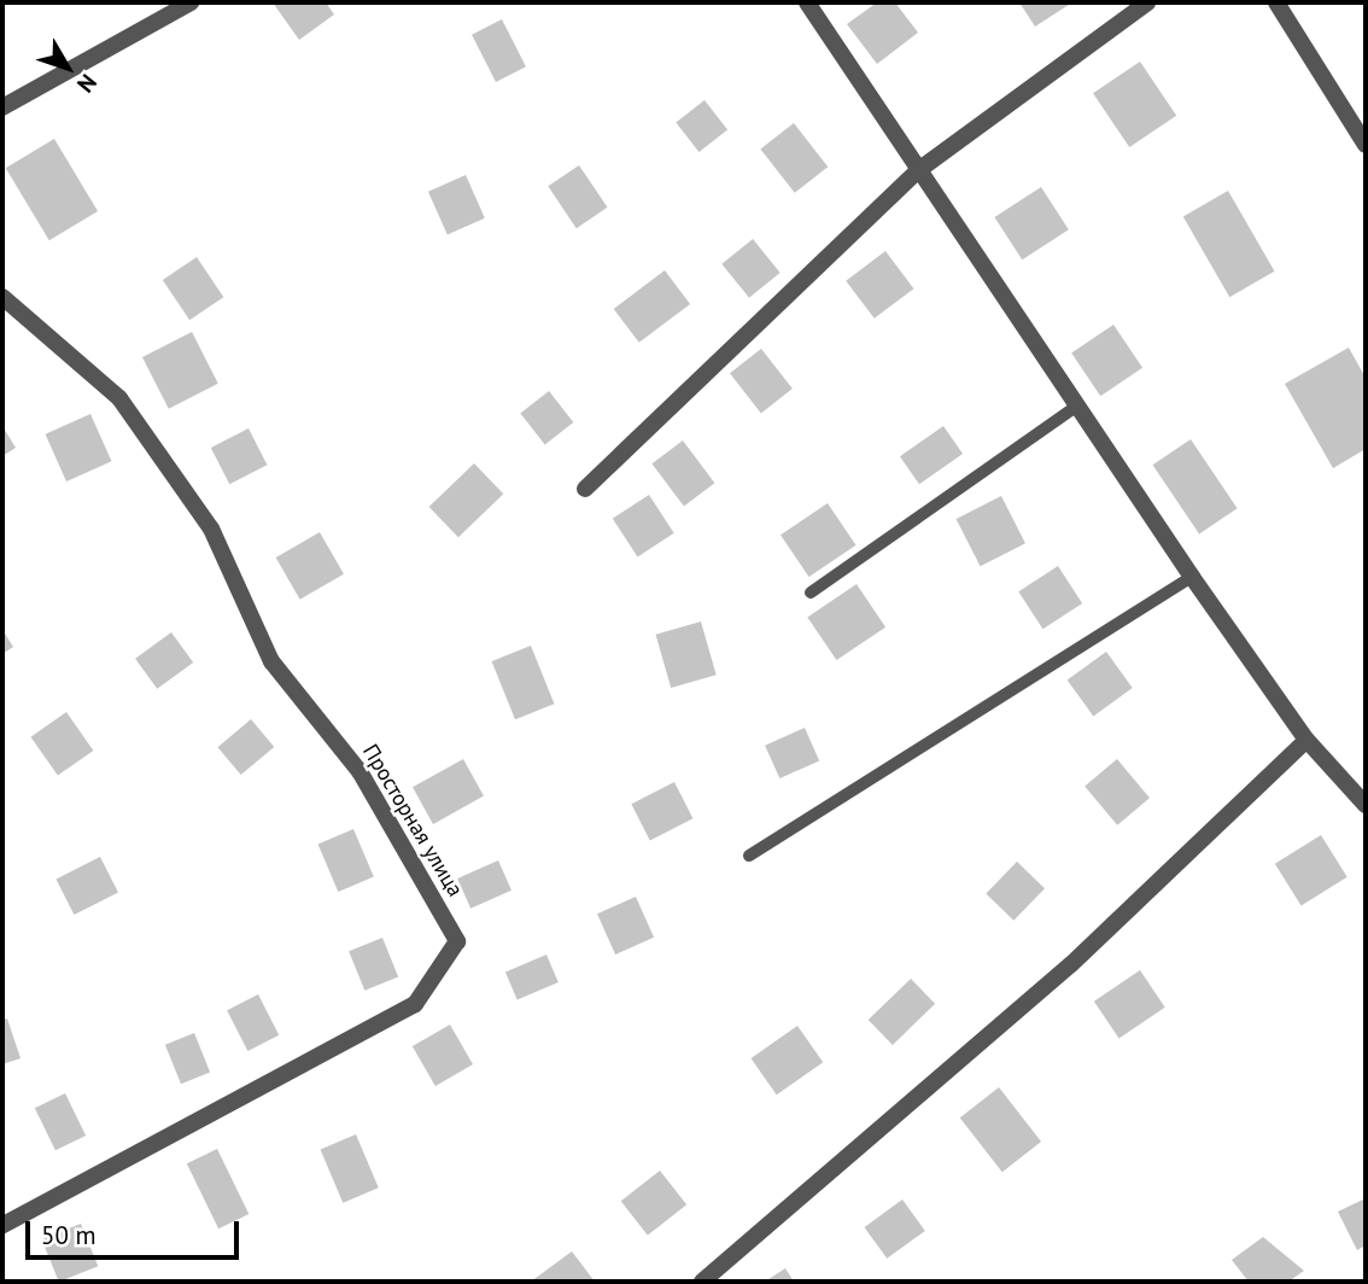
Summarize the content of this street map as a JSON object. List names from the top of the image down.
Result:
{
  "streets": {
    "street": ["Просторная улица"]
  },
  "scale_bar": "50 m",
  "north": "bottom right"
}
